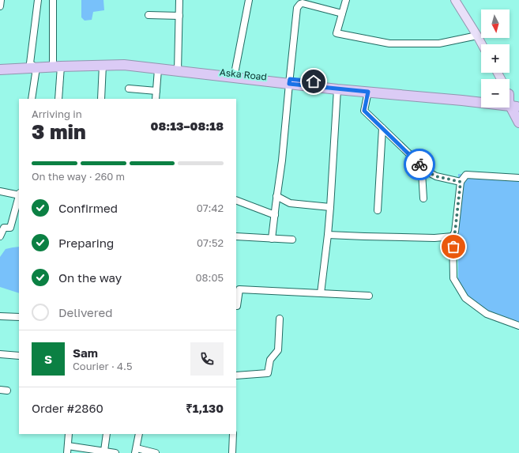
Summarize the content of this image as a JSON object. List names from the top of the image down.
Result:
{
  "streets": {
    "highway": ["Aska Road"]
  },
  "north": "bottom",
  "page": {
    "map_buttons": ["+", "−"],
    "heading": ["3 min", "Arriving in", "08:13–08:18"],
    "panel": [
      "Sam",
      "Courier · 4.5",
      "Order #2860",
      "₹1,130"
    ],
    "bar": "On the way · 260 m",
    "list": [
      ["Confirmed", "07:42"],
      ["Preparing", "07:52"],
      ["On the way", "08:05"],
      "Delivered"
    ],
    "round": "S"
  }
}
